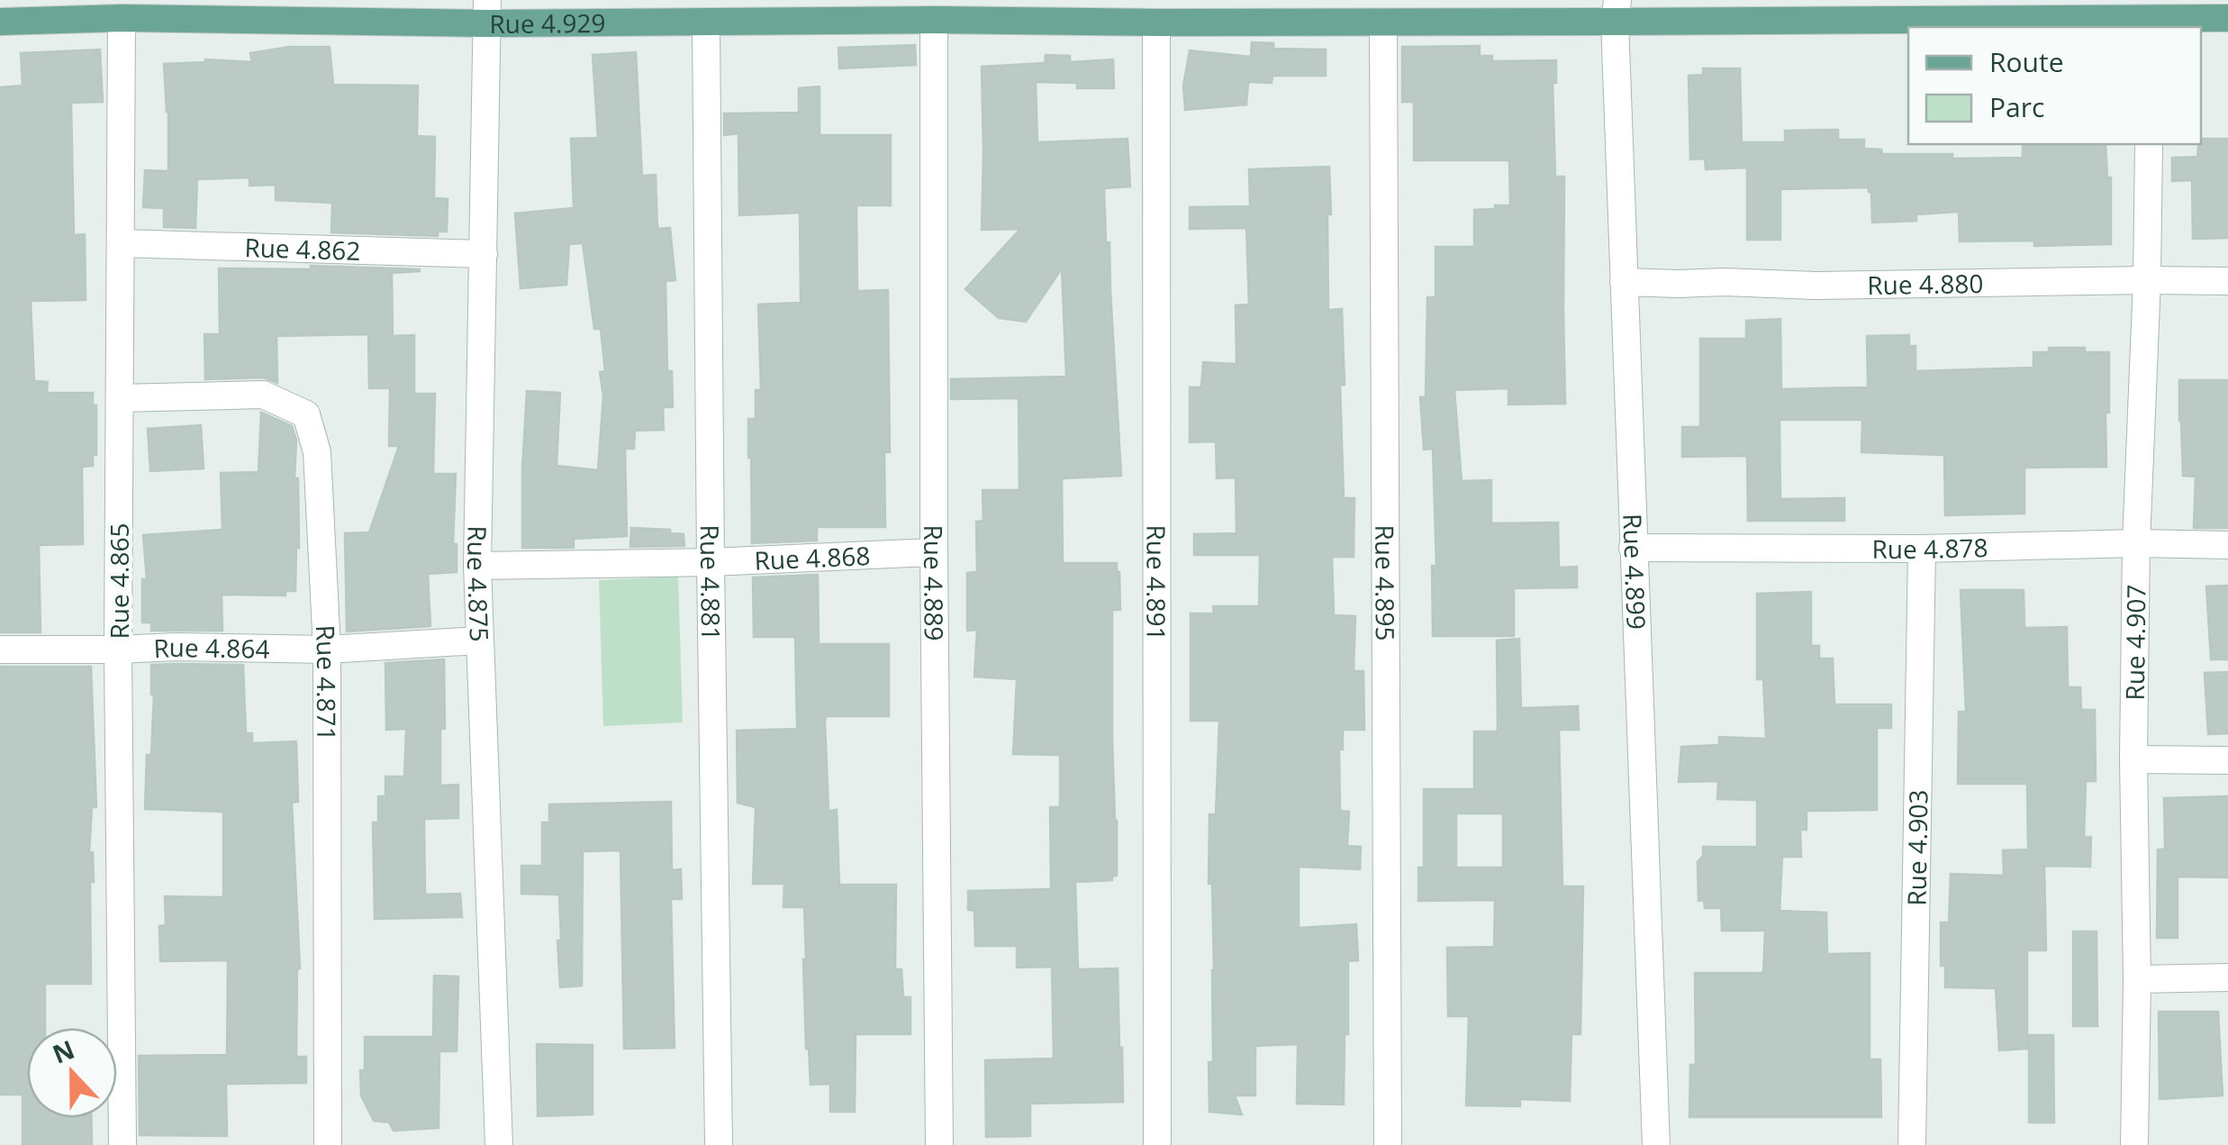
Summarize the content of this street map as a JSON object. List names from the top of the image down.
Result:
{
  "streets": {
    "main road": ["Rue 4.929"],
    "street": [
      "Rue 4.862",
      "Rue 4.880",
      "Rue 4.878",
      "Rue 4.868",
      "Rue 4.899",
      "Rue 4.865",
      "Rue 4.889",
      "Rue 4.875",
      "Rue 4.881",
      "Rue 4.891",
      "Rue 4.895",
      "Rue 4.907",
      "Rue 4.864",
      "Rue 4.871",
      "Rue 4.903"
    ]
  },
  "crossings": [
    ["Rue 4.929", "Rue 4.899"],
    ["Rue 4.929", "Rue 4.865"],
    ["Rue 4.929", "Rue 4.889"],
    ["Rue 4.929", "Rue 4.875"],
    ["Rue 4.929", "Rue 4.881"],
    ["Rue 4.929", "Rue 4.891"],
    ["Rue 4.929", "Rue 4.895"],
    ["Rue 4.862", "Rue 4.865"],
    ["Rue 4.862", "Rue 4.875"],
    ["Rue 4.880", "Rue 4.899"],
    ["Rue 4.880", "Rue 4.907"],
    ["Rue 4.878", "Rue 4.899"],
    ["Rue 4.878", "Rue 4.907"],
    ["Rue 4.878", "Rue 4.903"],
    ["Rue 4.868", "Rue 4.889"],
    ["Rue 4.868", "Rue 4.875"],
    ["Rue 4.868", "Rue 4.881"],
    ["Rue 4.865", "Rue 4.864"],
    ["Rue 4.865", "Rue 4.871"],
    ["Rue 4.875", "Rue 4.864"],
    ["Rue 4.864", "Rue 4.871"]
  ],
  "legend": ["Route", "Parc"],
  "north": "top"
}
